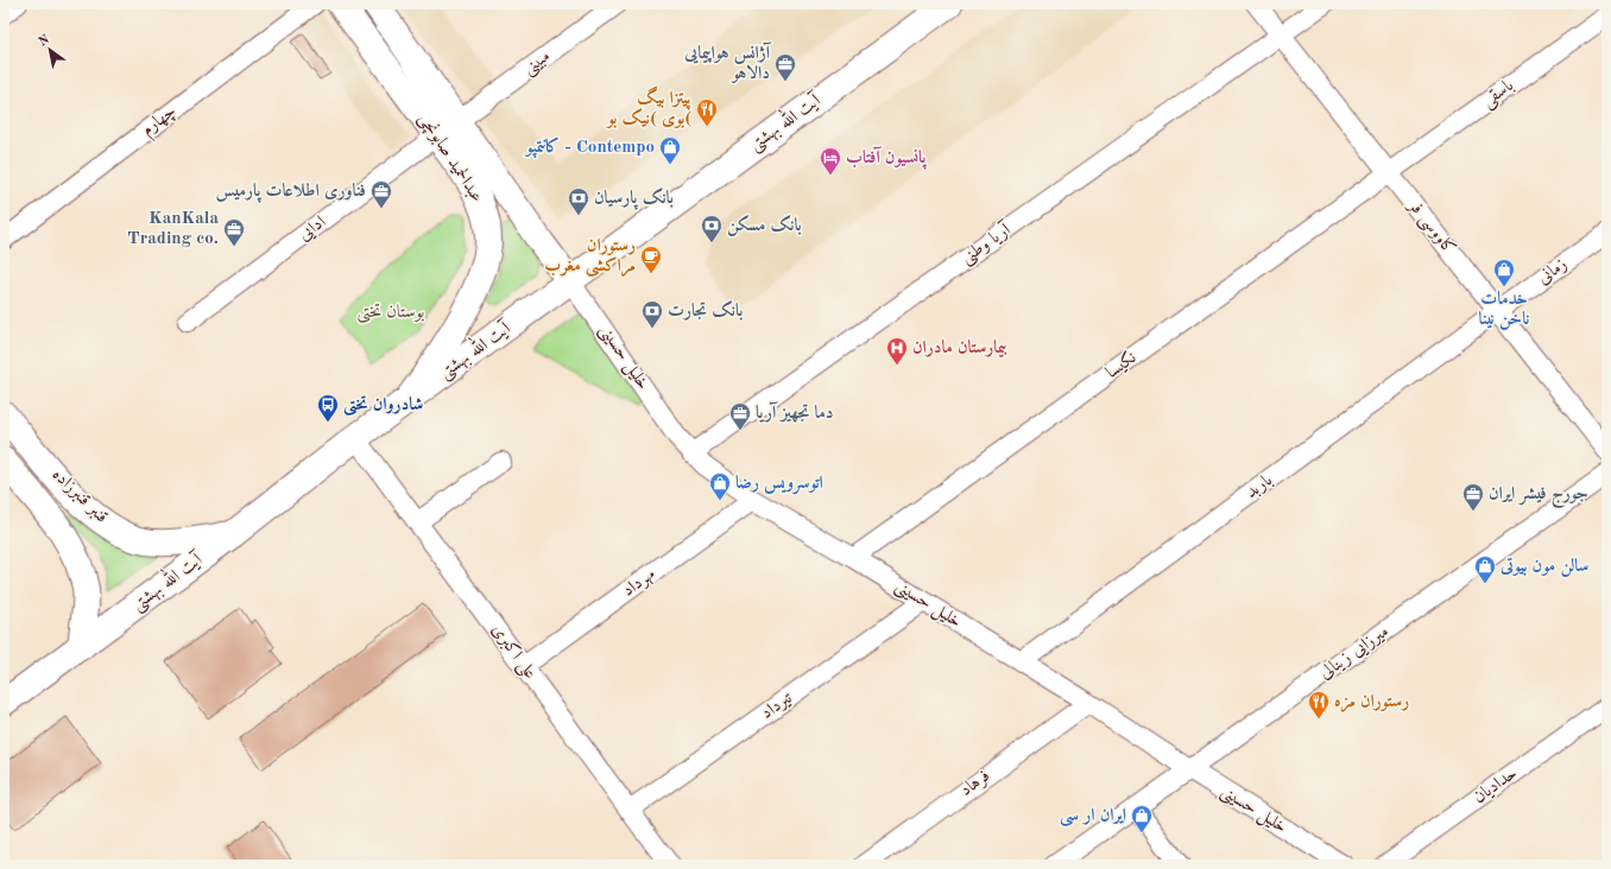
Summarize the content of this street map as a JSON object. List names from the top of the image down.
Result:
{
  "streets": {
    "main road": ["آیت الله بهشتی", "عبدالحمید صابونچی", "قنبر قنبرزاده"],
    "street": [
      "مبینی",
      "باسقی",
      "چهارم",
      "کاووسی فر",
      "ادایی",
      "آریا وطنی",
      "زمانی",
      "خلیل حسینی",
      "نکیسا",
      "باربد",
      "مهرداد",
      "علی‌ اکبری",
      "میرزایی زینالی",
      "تیرداد",
      "فرهاد",
      "حدادیان"
    ]
  },
  "crossings": [
    ["مبینی", "عبدالحمید صابونچی"],
    ["مبینی", "ادایی"],
    ["باسقی", "کاووسی فر"],
    ["باسقی", "نکیسا"],
    ["آیت الله بهشتی", "عبدالحمید صابونچی"],
    ["آیت الله بهشتی", "خلیل حسینی"],
    ["آیت الله بهشتی", "قنبر قنبرزاده"],
    ["آیت الله بهشتی", "علی‌ اکبری"],
    ["عبدالحمید صابونچی", "ادایی"],
    ["عبدالحمید صابونچی", "خلیل حسینی"],
    ["کاووسی فر", "آریا وطنی"],
    ["کاووسی فر", "زمانی"],
    ["کاووسی فر", "نکیسا"],
    ["کاووسی فر", "باربد"],
    ["آریا وطنی", "خلیل حسینی"],
    ["زمانی", "باربد"],
    ["خلیل حسینی", "نکیسا"],
    ["خلیل حسینی", "باربد"],
    ["خلیل حسینی", "مهرداد"],
    ["خلیل حسینی", "میرزایی زینالی"],
    ["خلیل حسینی", "تیرداد"],
    ["خلیل حسینی", "فرهاد"],
    ["مهرداد", "علی‌ اکبری"],
    ["علی‌ اکبری", "تیرداد"]
  ],
  "parks": ["بوستان تختی"],
  "places": {
    "office": [
      "آژانس هواپیمایی دالاهو",
      "فناوری اطلاعات پارمیس",
      "KanKala Trading co.",
      "دما تجهیز آریا",
      "جورج فیشر ایران"
    ],
    "restaurant": ["پیتزا بیگ بوی )نیک بو(", "رستوران مزه"],
    "shop": [
      "کانتمپو - Contempo",
      "خدمات ناخن نینا",
      "اتوسرویس رضا",
      "سالن مون بیوتی",
      "ایران ار سی"
    ],
    "hotel": ["پانسیون آفتاب"],
    "bank": ["بانک پارسیان", "بانک مسکن", "بانک تجارت"],
    "cafe": ["رستوران مراکشی مغرب"],
    "hospital": ["بیمارستان مادران"],
    "bus stop": ["شادروان تختی"]
  },
  "north": "top left"
}
